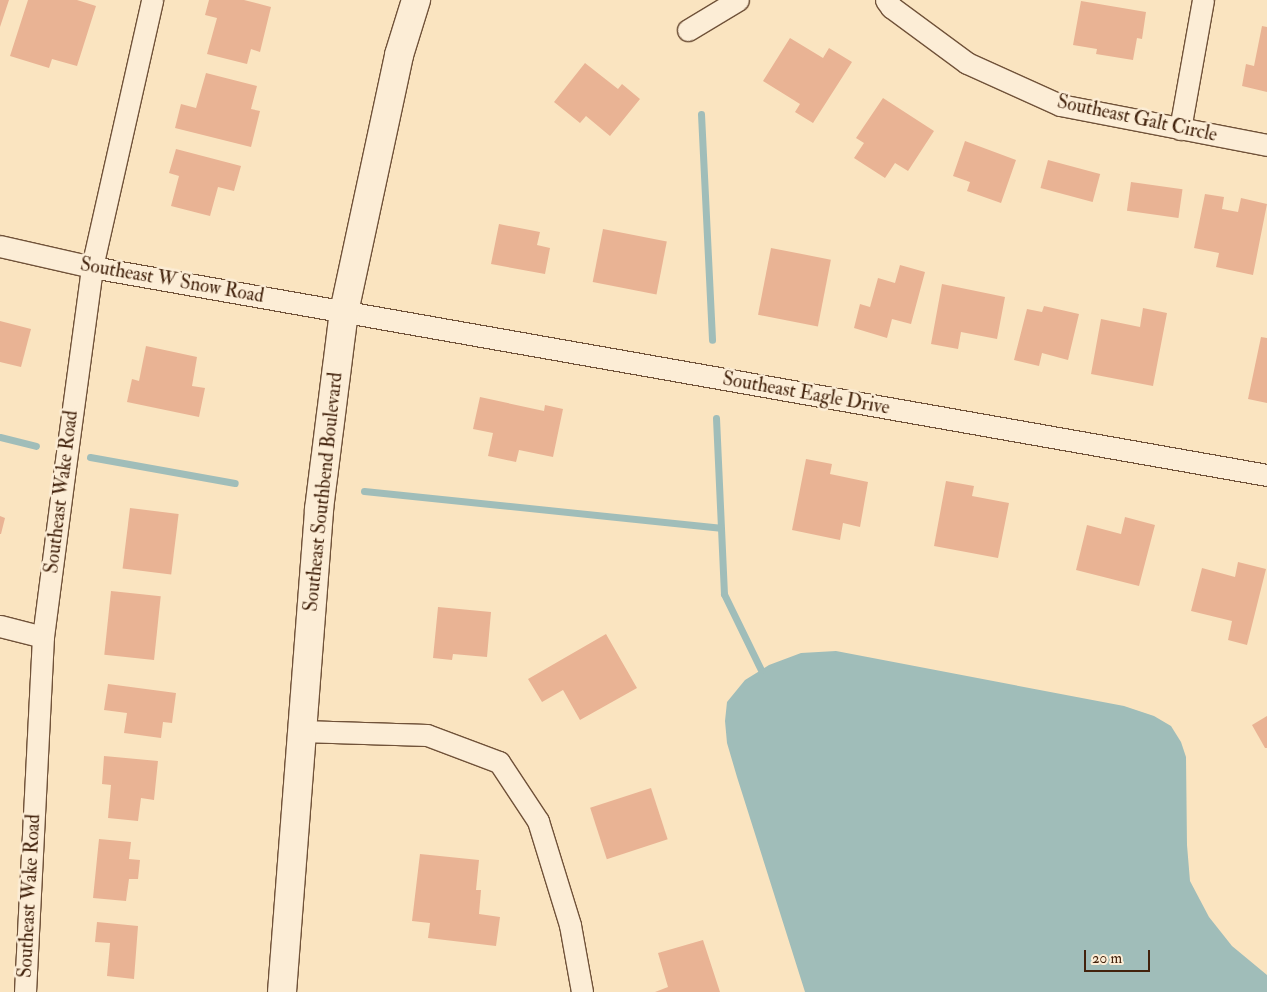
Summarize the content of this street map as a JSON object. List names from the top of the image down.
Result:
{
  "streets": {
    "street": [
      "Southeast Galt Circle",
      "Southeast W Snow Road",
      "Southeast Eagle Drive",
      "Southeast Wake Road",
      "Southeast Southbend Boulevard"
    ]
  },
  "crossings": [
    ["Southeast W Snow Road", "Southeast Eagle Drive"],
    ["Southeast W Snow Road", "Southeast Wake Road"],
    ["Southeast W Snow Road", "Southeast Southbend Boulevard"],
    ["Southeast Eagle Drive", "Southeast Southbend Boulevard"]
  ],
  "scale_bar": "20 m"
}
